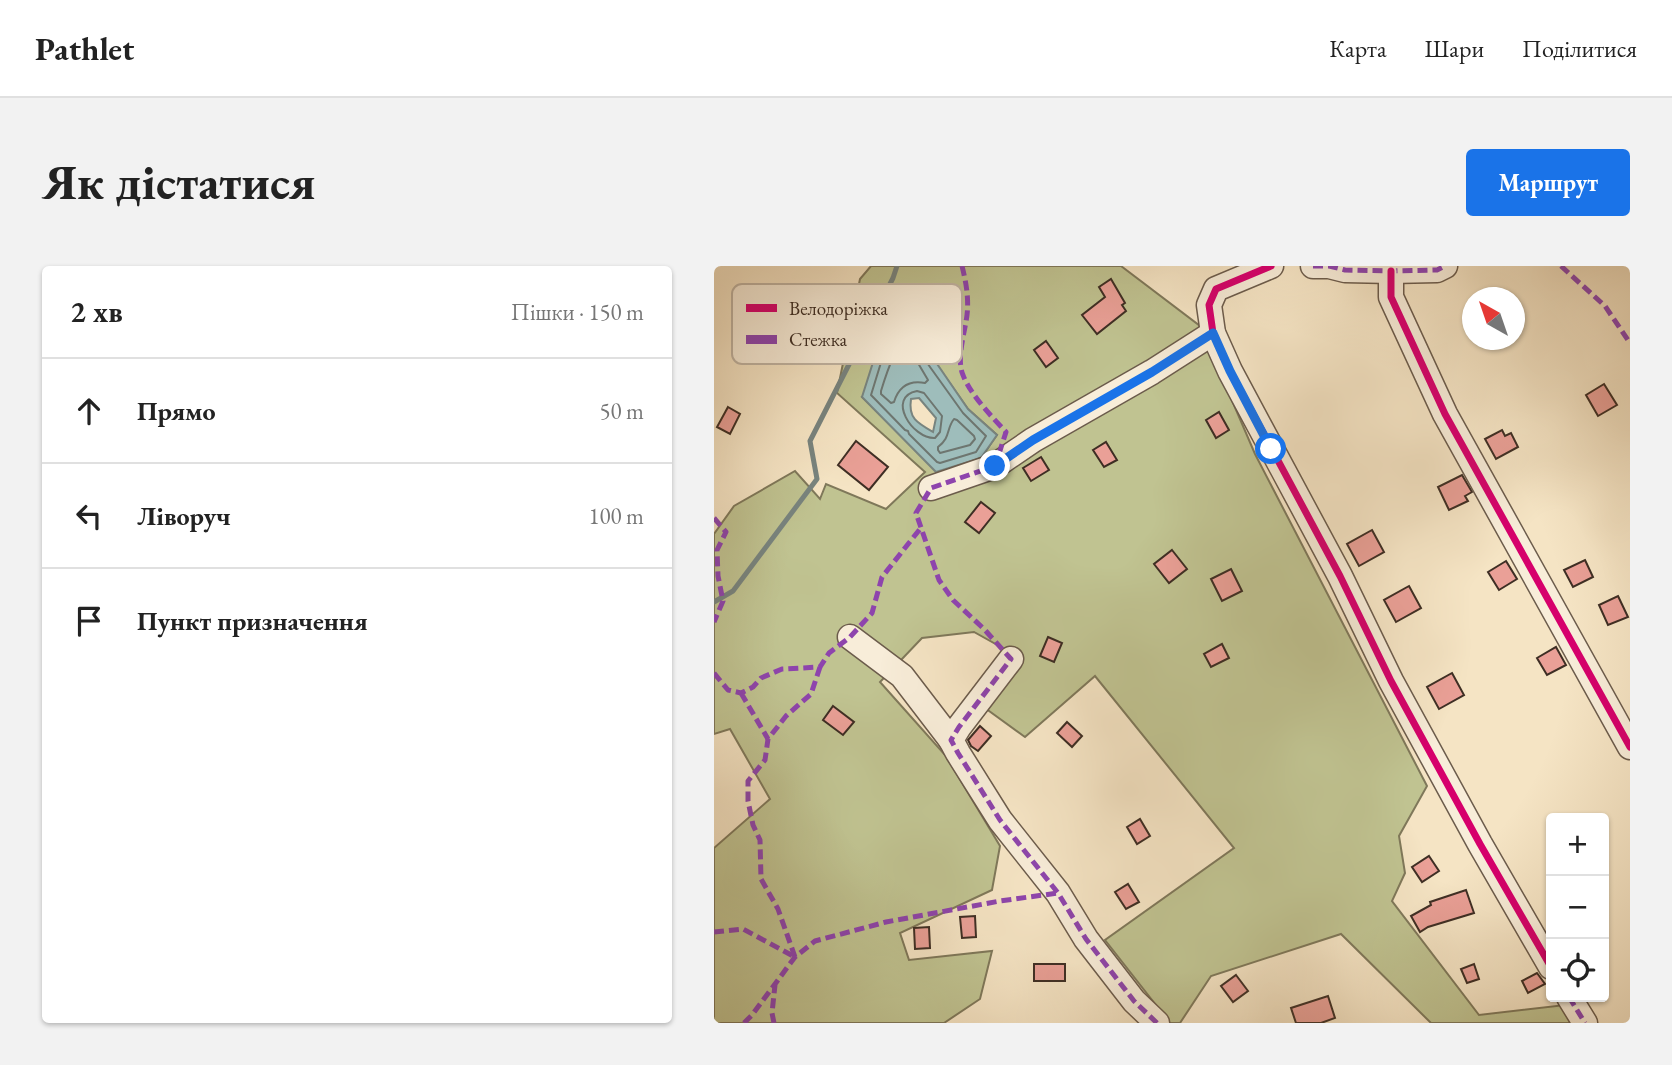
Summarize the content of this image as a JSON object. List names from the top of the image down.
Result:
{
  "legend": ["Велодоріжка", "Стежка"],
  "north": "top left",
  "page": {
    "header": "Pathlet",
    "nav": ["Карта", "Шари", "Поділитися"],
    "buttons": "Маршрут",
    "title": "Як дістатися",
    "heading": ["2 хв", "Пішки · 150 m"],
    "list": [
      ["Прямо", "50 m"],
      ["Ліворуч", "100 m"],
      "Пункт призначення"
    ],
    "map_buttons": ["+", "−"]
  }
}
